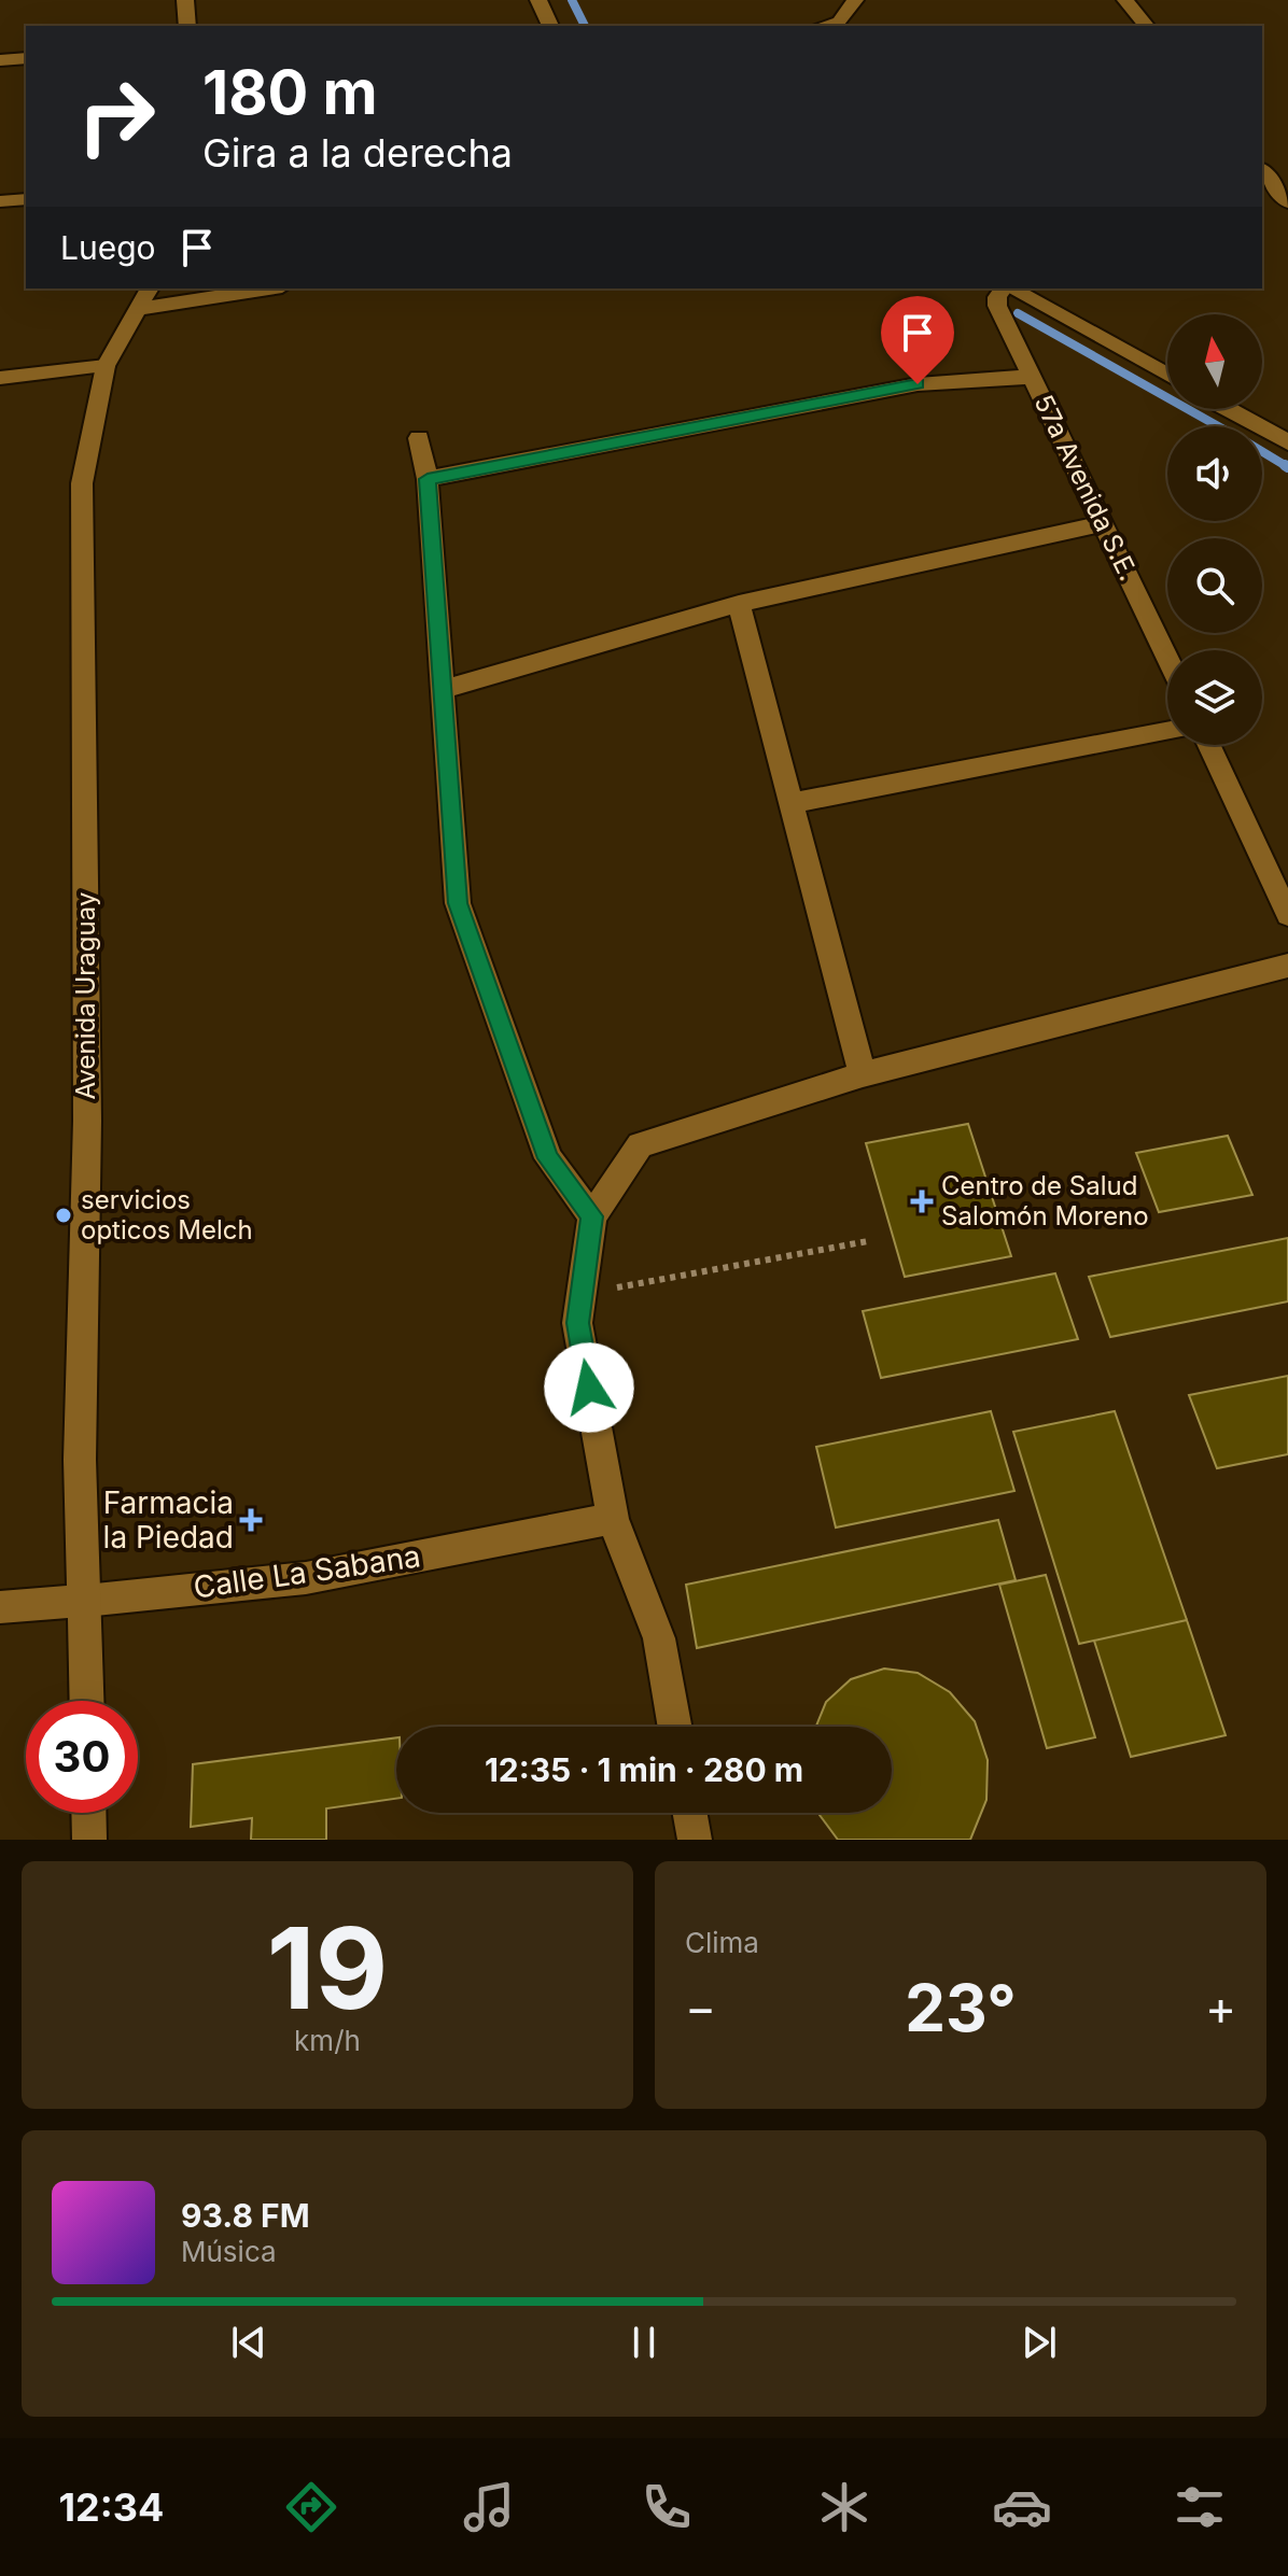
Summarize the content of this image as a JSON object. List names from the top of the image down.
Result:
{
  "streets": {
    "street": ["57a Avenida S.E.", "Avenida Uraguay", "Calle La Sabana"]
  },
  "crossings": [
    ["Avenida Uraguay", "Calle La Sabana"]
  ],
  "places": {
    "health": ["Centro de Salud Salomón Moreno", "Farmacia la Piedad"],
    "other": ["servicios opticos Melch"]
  },
  "north": "top",
  "page": {
    "turn": ["180 m", "Gira a la derecha"],
    "then": "Luego",
    "limit": "30",
    "trip": "12:35 · 1 min · 280 m",
    "tile": [
      ["19", "km/h"],
      "Clima"
    ],
    "heat": ["−", "23°", "+"],
    "song": ["93.8 FM", "Música"],
    "tabs": "12:34"
  }
}
